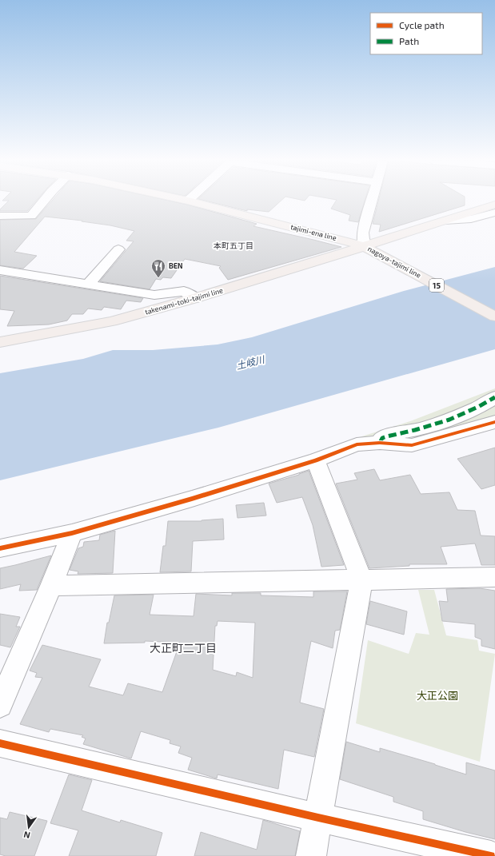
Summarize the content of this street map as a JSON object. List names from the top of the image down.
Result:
{
  "streets": {
    "main road": [
      "tajimi-ena line",
      "nagoya-tajimi line",
      "15",
      "takenami-toki-tajimi line"
    ]
  },
  "crossings": [
    ["tajimi-ena line", "nagoya-tajimi line"],
    ["tajimi-ena line", "takenami-toki-tajimi line"],
    ["nagoya-tajimi line", "takenami-toki-tajimi line"]
  ],
  "districts": ["本町五丁目", "大正町二丁目"],
  "water": ["土岐川"],
  "parks": ["大正公園"],
  "places": {
    "restaurant": ["BEN"]
  },
  "legend": ["Cycle path", "Path"],
  "north": "bottom"
}
